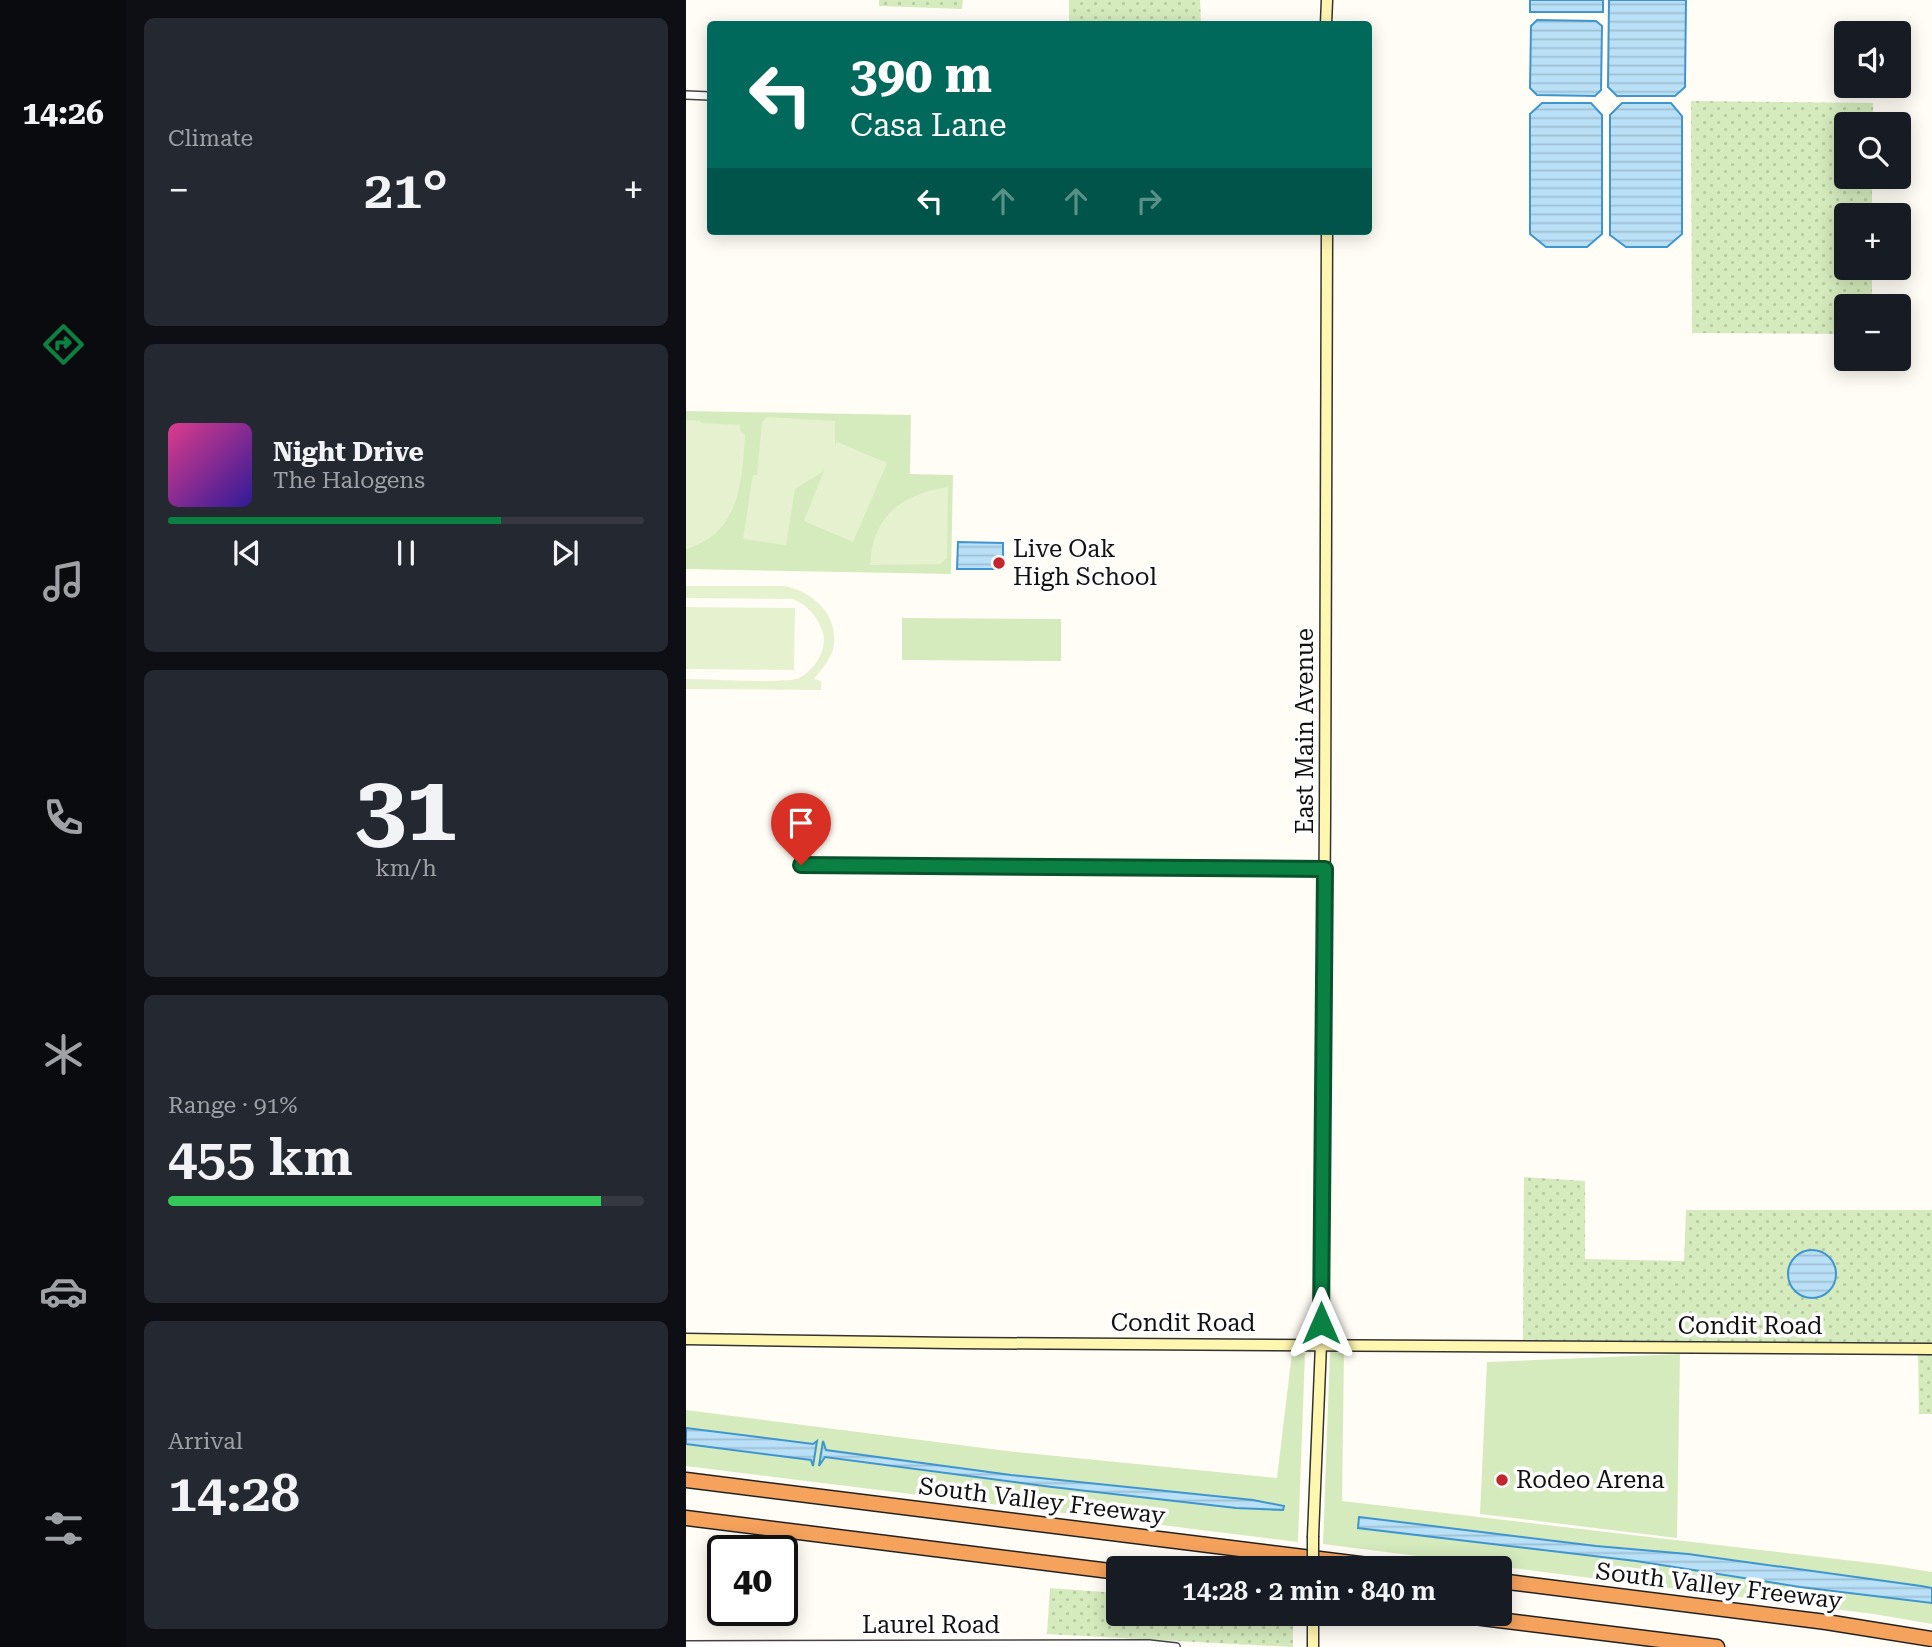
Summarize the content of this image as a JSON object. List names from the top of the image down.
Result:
{
  "streets": {
    "highway": ["South Valley Freeway"],
    "street": ["East Main Avenue", "Condit Road", "Laurel Road"]
  },
  "crossings": [
    ["East Main Avenue", "Condit Road"]
  ],
  "places": ["Live Oak High School", "Rodeo Arena"],
  "page": {
    "tabs": "14:26",
    "tile": [
      "Climate",
      ["31", "km/h"],
      ["Range · 91%", "455 km"],
      ["Arrival", "14:28"]
    ],
    "map_buttons": ["+", "−"],
    "turn": ["390 m", "Casa Lane"],
    "heat": ["−", "21°", "+"],
    "song": ["Night Drive", "The Halogens"],
    "limit": "40",
    "trip": "14:28 · 2 min · 840 m"
  }
}
